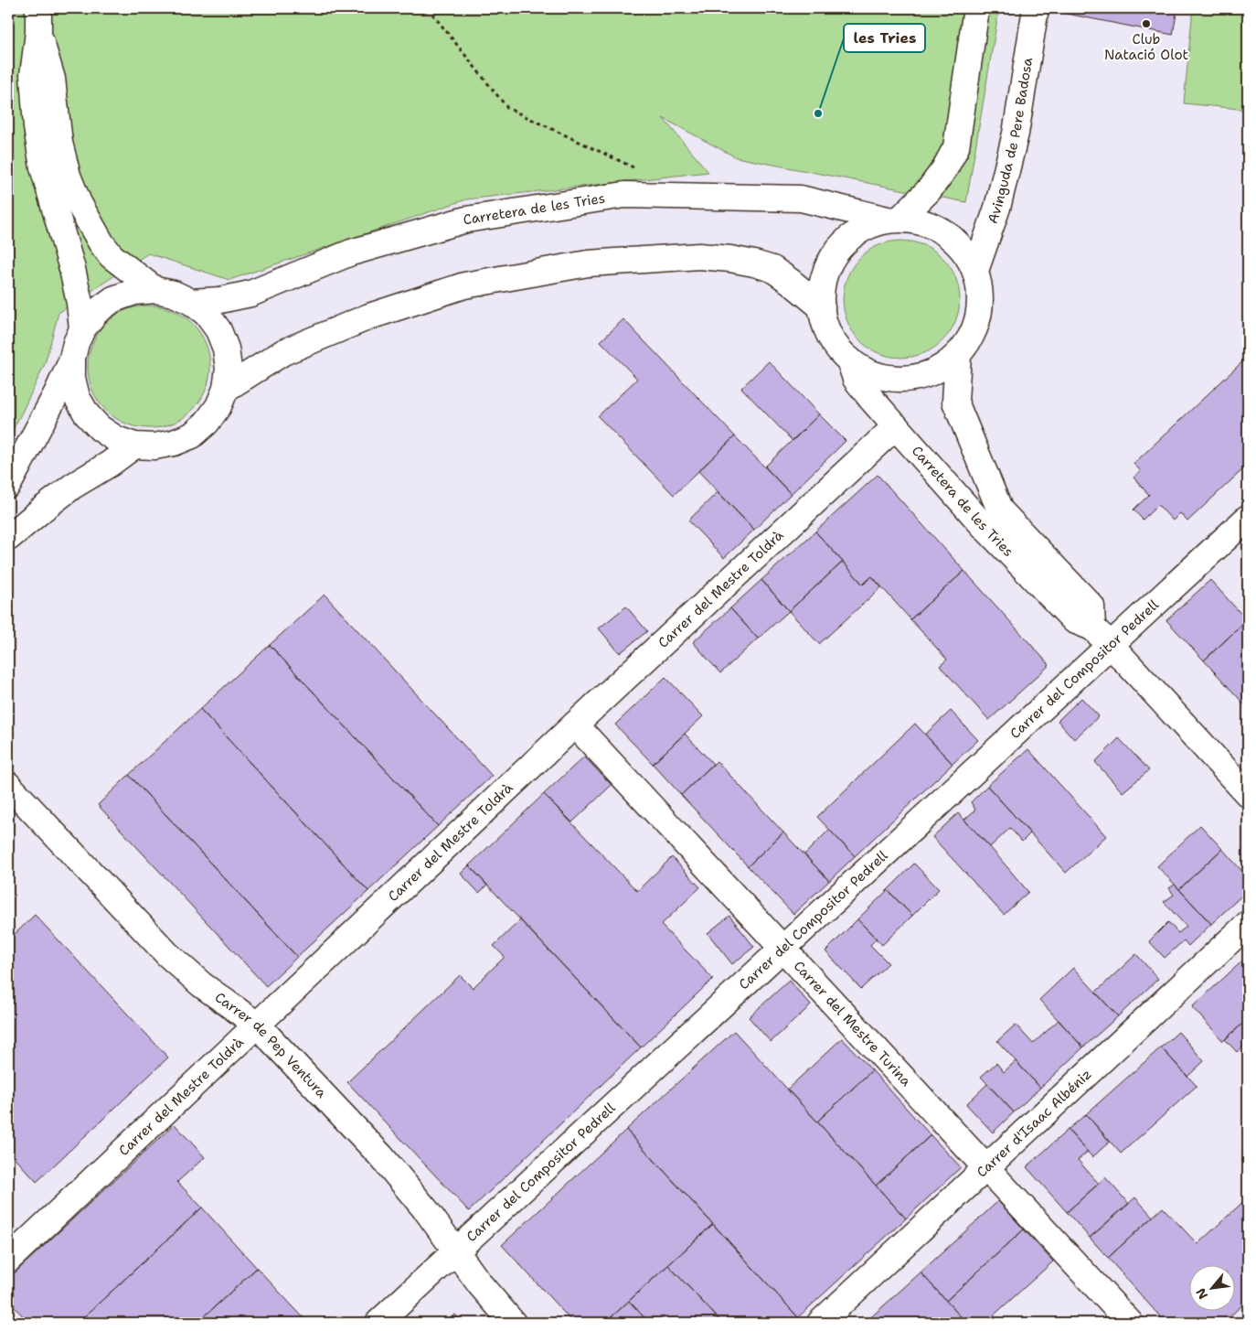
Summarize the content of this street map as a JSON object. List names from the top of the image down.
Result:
{
  "streets": {
    "street": [
      "Avinguda de Pere Badosa",
      "Carretera de les Tries",
      "Carrer del Mestre Toldrà",
      "Carrer del Compositor Pedrell",
      "Carrer del Mestre Turina",
      "Carrer de Pep Ventura",
      "Carrer d'Isaac Albéniz"
    ]
  },
  "crossings": [
    ["Avinguda de Pere Badosa", "Carretera de les Tries"],
    ["Carretera de les Tries", "Carrer del Mestre Toldrà"],
    ["Carretera de les Tries", "Carrer del Compositor Pedrell"],
    ["Carrer del Mestre Toldrà", "Carrer del Mestre Turina"],
    ["Carrer del Mestre Toldrà", "Carrer de Pep Ventura"],
    ["Carrer del Compositor Pedrell", "Carrer del Mestre Turina"],
    ["Carrer del Compositor Pedrell", "Carrer de Pep Ventura"],
    ["Carrer del Mestre Turina", "Carrer d'Isaac Albéniz"]
  ],
  "places": ["Club Natació Olot", "les Tries"],
  "north": "bottom left"
}
